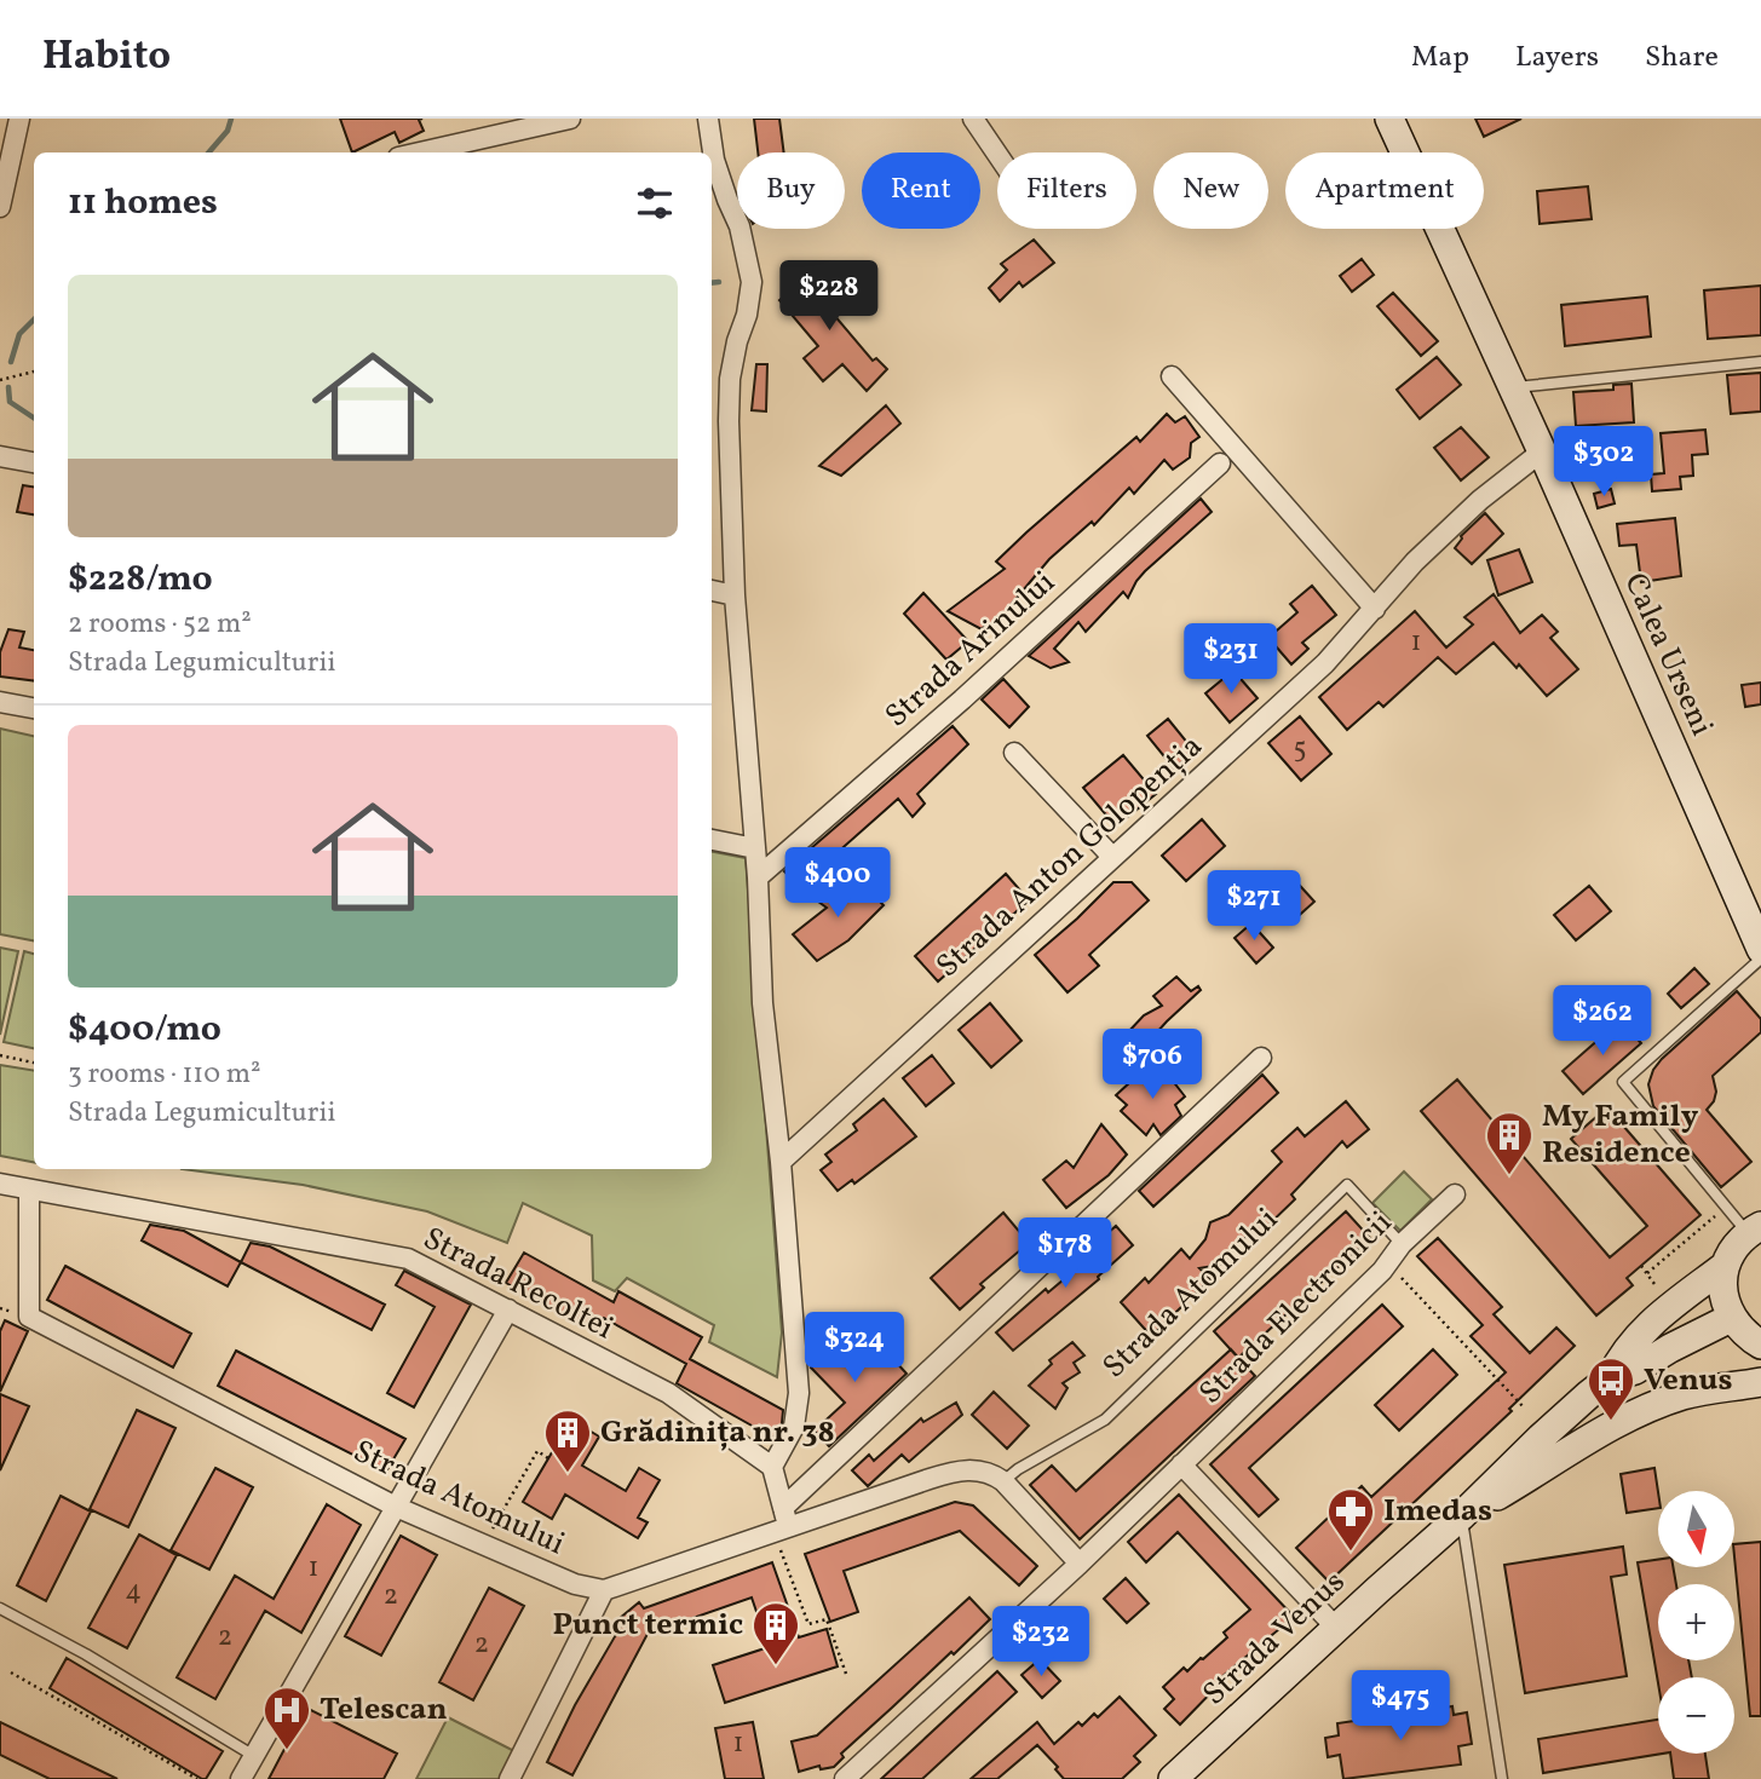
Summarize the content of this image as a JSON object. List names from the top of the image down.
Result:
{
  "streets": {
    "main road": ["Calea Urseni", "Strada Venus"],
    "street": [
      "Strada Arinului",
      "Strada Anton Golopenția",
      "Strada Recoltei",
      "Strada Atomului",
      "Strada Electronicii"
    ]
  },
  "crossings": [
    ["Calea Urseni", "Strada Anton Golopenția"],
    ["Strada Recoltei", "Strada Atomului"],
    ["Strada Atomului", "Strada Electronicii"]
  ],
  "places": {
    "building": ["My Family Residence", "Grădinița nr. 38", "Punct termic"],
    "bus stop": ["Venus"],
    "pharmacy": ["Imedas"],
    "hospital": ["Telescan"]
  },
  "house_numbers": [
    "1",
    "5",
    "1",
    "4",
    "2",
    "2",
    "2",
    "1"
  ],
  "north": "bottom",
  "page": {
    "header": "Habito",
    "nav": ["Map", "Layers", "Share"],
    "chip": [
      "Buy",
      "Rent",
      "Filters",
      "New",
      "Apartment"
    ],
    "heading": "11 homes",
    "list": [
      {
        "name": "$228/mo",
        "note": "2 rooms · 52 m² · Strada Legumiculturii"
      },
      {
        "name": "$400/mo",
        "note": "3 rooms · 110 m² · Strada Legumiculturii"
      }
    ],
    "price": [
      "$228",
      "$302",
      "$231",
      "$400",
      "$271",
      "$262",
      "$706",
      "$178",
      "$324",
      "$232",
      "$475"
    ],
    "map_buttons": ["+", "−"]
  }
}
